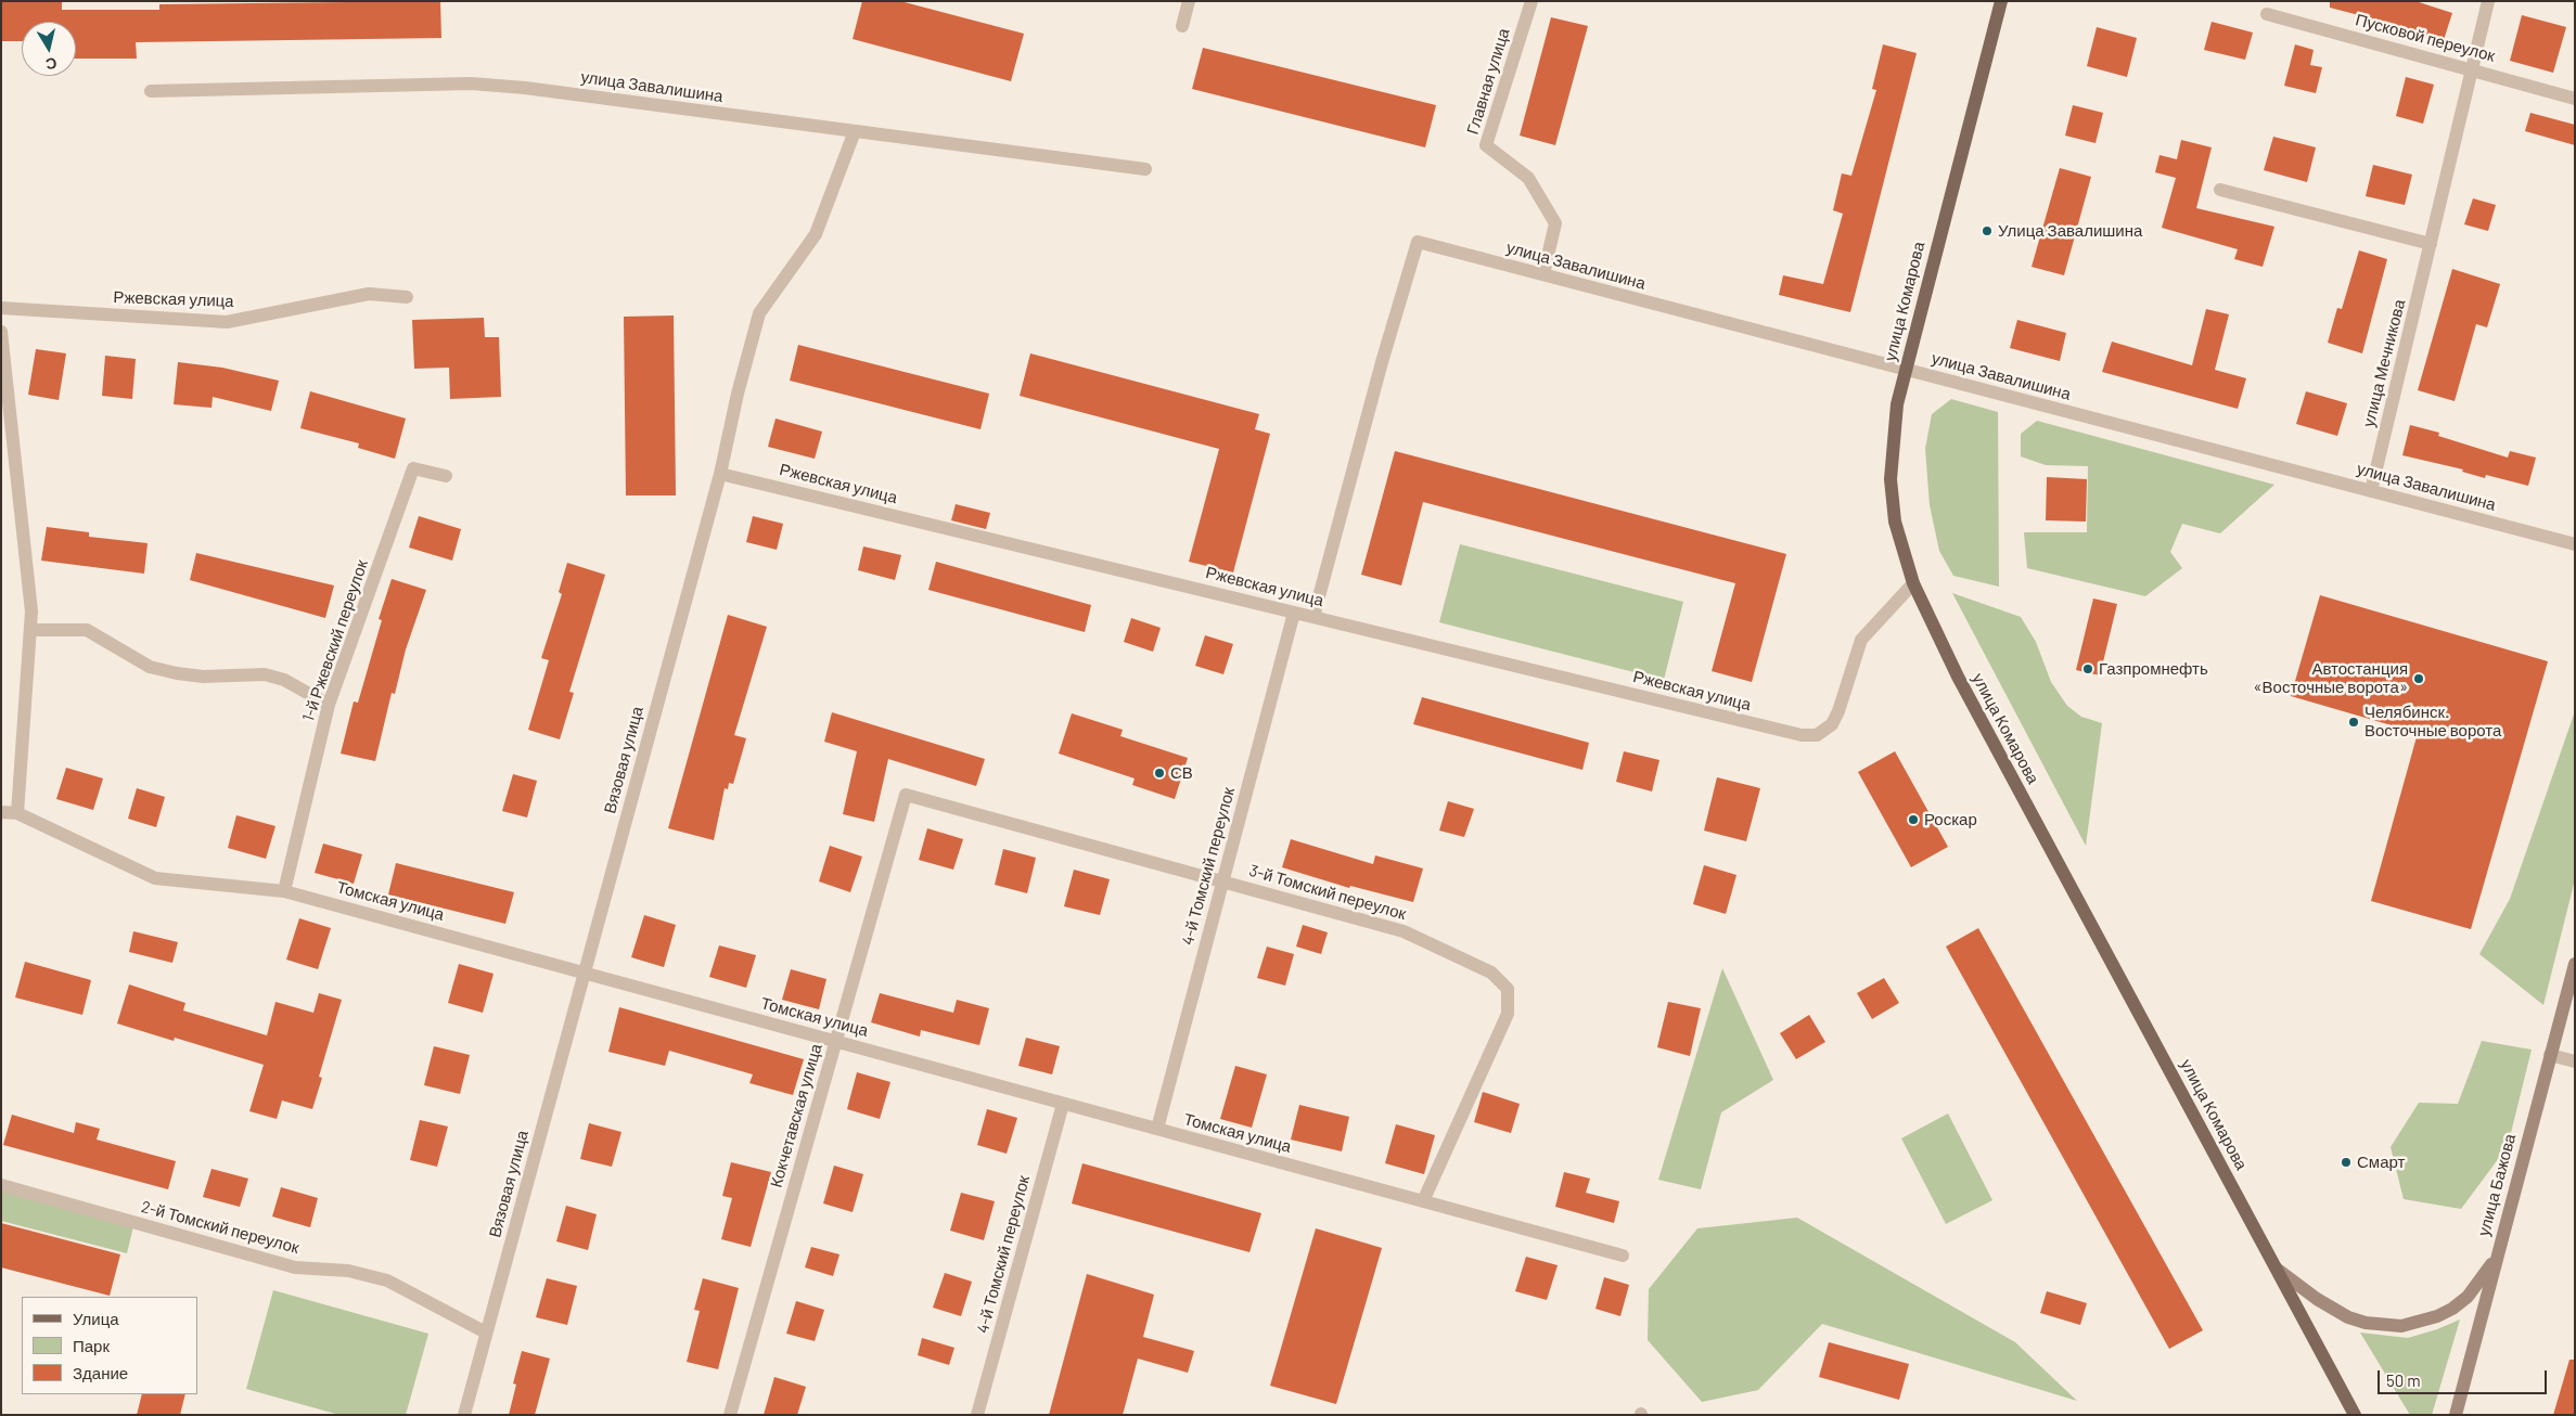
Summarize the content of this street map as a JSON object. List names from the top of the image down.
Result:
{
  "streets": {
    "main road": ["улица Комарова", "улица Бажова"],
    "street": [
      "Пусковой переулок",
      "Главная улица",
      "улица Завалишина",
      "Ржевская улица",
      "улица Мечникова",
      "1-й Ржевский переулок",
      "Вязовая улица",
      "4-й Томский переулок",
      "3-й Томский переулок",
      "Томская улица",
      "Кокчетавская улица",
      "2-й Томский переулок"
    ]
  },
  "crossings": [
    ["Пусковой переулок", "улица Мечникова"],
    ["Главная улица", "улица Завалишина"],
    ["улица Завалишина", "Ржевская улица"],
    ["улица Завалишина", "улица Комарова"],
    ["улица Завалишина", "улица Мечникова"],
    ["улица Завалишина", "Вязовая улица"],
    ["Ржевская улица", "улица Комарова"],
    ["Ржевская улица", "Вязовая улица"],
    ["Ржевская улица", "4-й Томский переулок"],
    ["1-й Ржевский переулок", "Томская улица"],
    ["Вязовая улица", "Томская улица"],
    ["Вязовая улица", "2-й Томский переулок"],
    ["4-й Томский переулок", "3-й Томский переулок"],
    ["4-й Томский переулок", "Томская улица"],
    ["3-й Томский переулок", "Томская улица"],
    ["3-й Томский переулок", "Кокчетавская улица"],
    ["Томская улица", "Кокчетавская улица"]
  ],
  "places": [
    "Улица Завалишина",
    "Газпромнефть",
    "Автостанция «Восточные ворота»",
    "Челябинск. Восточные ворота",
    "СВ",
    "Роскар",
    "Смарт"
  ],
  "legend": ["Улица", "Парк", "Здание"],
  "scale_bar": "50 m",
  "north": "bottom"
}
